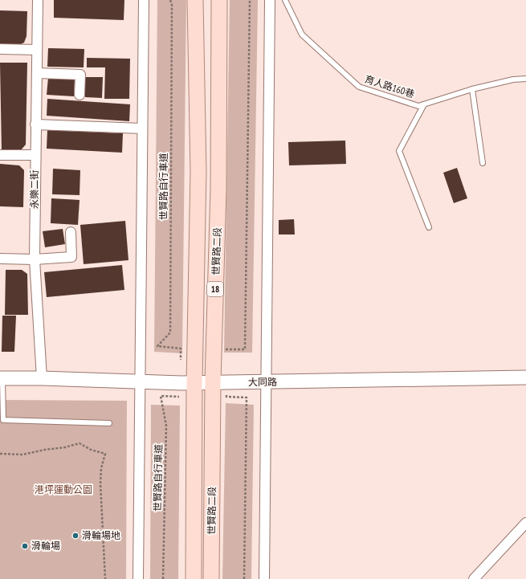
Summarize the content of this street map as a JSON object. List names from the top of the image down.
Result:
{
  "streets": {
    "main road": ["世賢路二段", "18"],
    "street": ["永樂二街", "大同路"],
    "lane": ["育人路160巷"],
    "path": ["世賢路自行車道"]
  },
  "crossings": [
    ["永樂二街", "大同路"],
    ["世賢路二段", "大同路"]
  ],
  "parks": ["港坪運動公園"],
  "places": ["滑輪場地", "滑輪場"]
}
